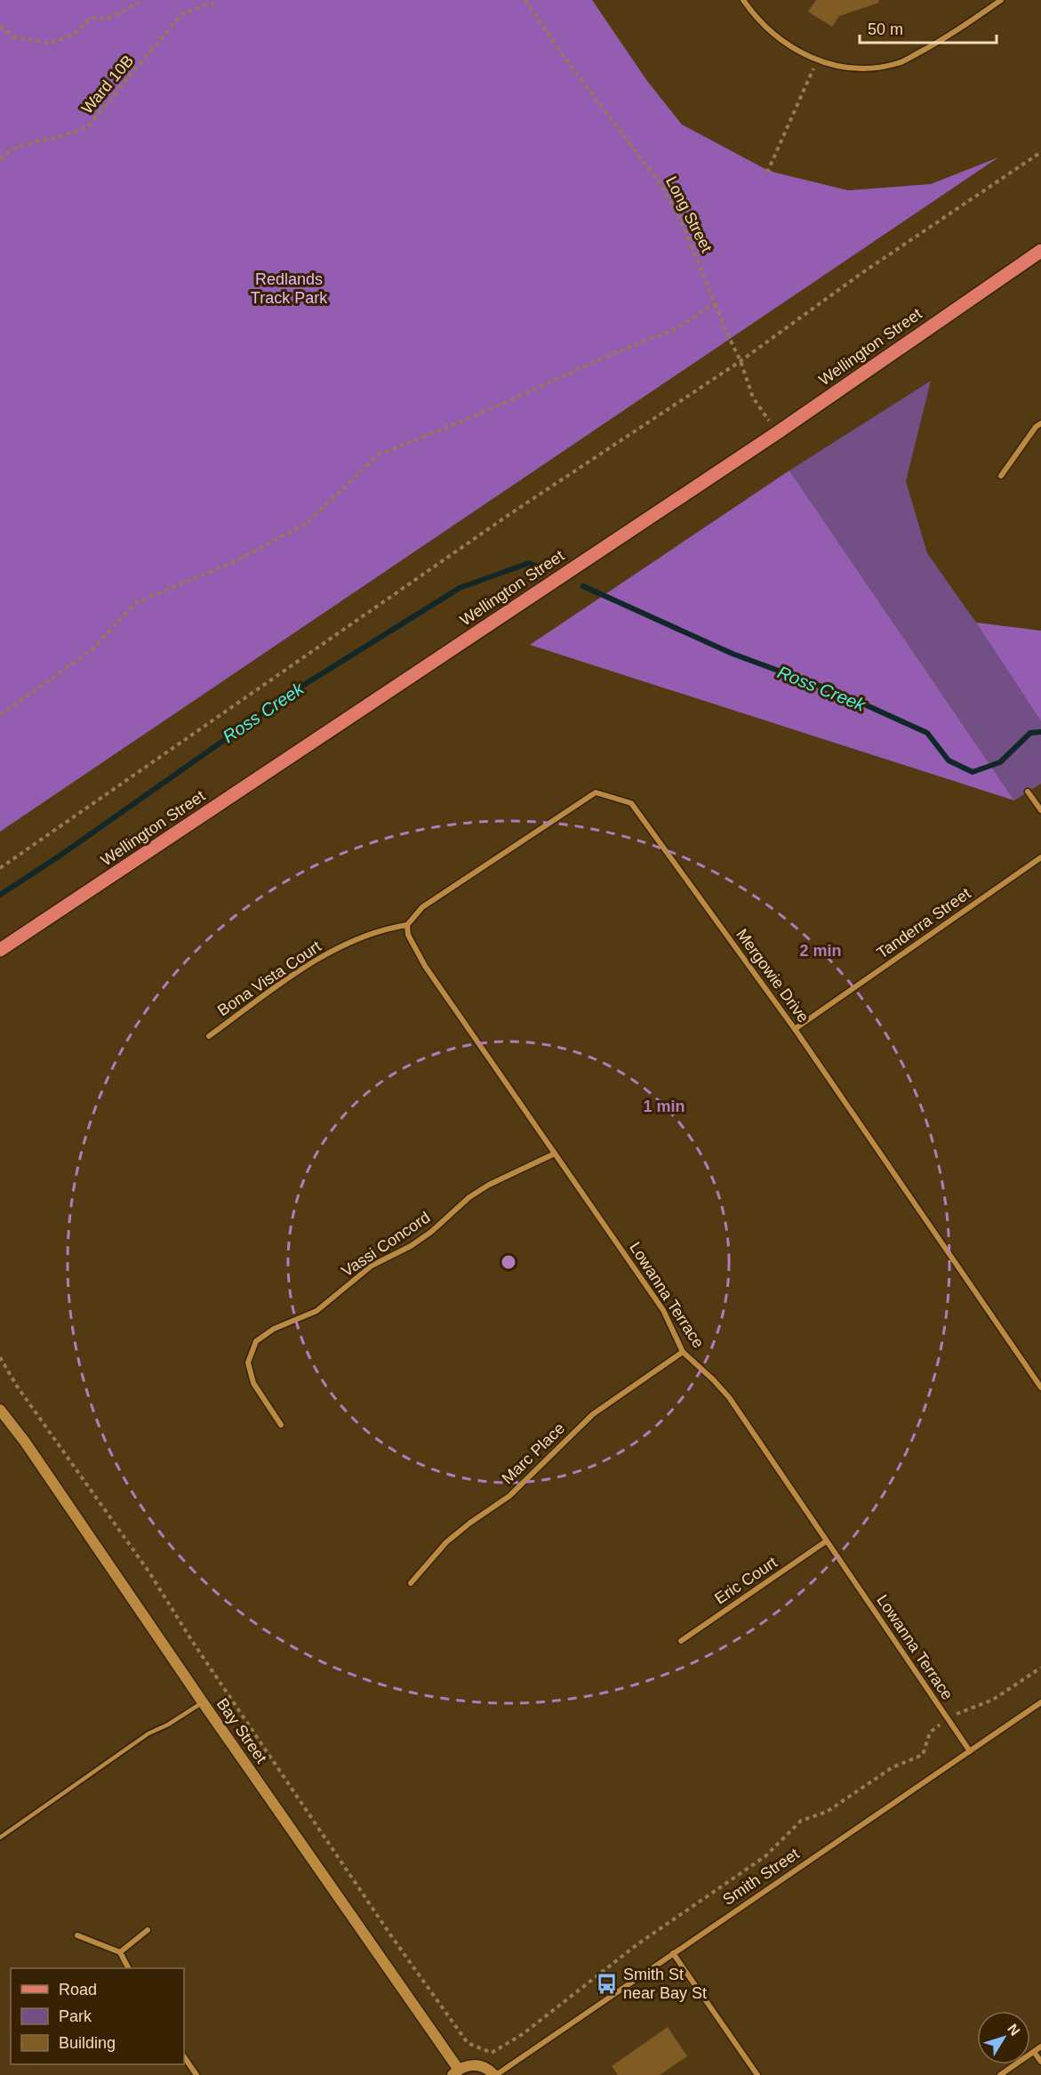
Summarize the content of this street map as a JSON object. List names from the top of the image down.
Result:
{
  "streets": {
    "main road": ["Wellington Street"],
    "street": [
      "Tanderra Street",
      "Mergowie Drive",
      "Bona Vista Court",
      "Vassi Concord",
      "Lowanna Terrace",
      "Marc Place",
      "Eric Court",
      "Bay Street",
      "Smith Street"
    ],
    "path": ["Ward 10B", "Long Street"]
  },
  "crossings": [
    ["Long Street", "Wellington Street"],
    ["Tanderra Street", "Mergowie Drive"],
    ["Mergowie Drive", "Bona Vista Court"],
    ["Mergowie Drive", "Lowanna Terrace"],
    ["Bona Vista Court", "Lowanna Terrace"],
    ["Vassi Concord", "Lowanna Terrace"],
    ["Lowanna Terrace", "Marc Place"],
    ["Lowanna Terrace", "Eric Court"],
    ["Lowanna Terrace", "Smith Street"]
  ],
  "water": ["Ross Creek"],
  "parks": ["Redlands Track Park"],
  "places": {
    "bus stop": ["Smith St near Bay St"]
  },
  "legend": ["Road", "Park", "Building"],
  "scale_bar": "50 m",
  "north": "top right",
  "rings": ["2 min", "1 min"]
}
